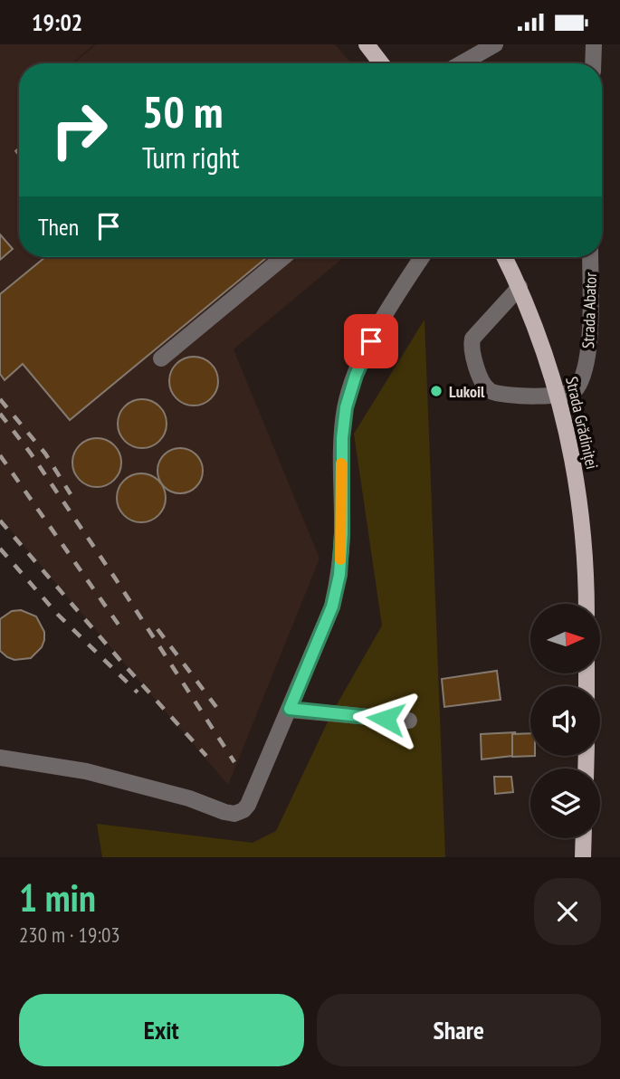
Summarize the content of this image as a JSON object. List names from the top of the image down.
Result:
{
  "streets": {
    "main road": ["Strada Grădiniței"],
    "street": ["Strada Abator"]
  },
  "crossings": [
    ["Strada Abator", "Strada Grădiniței"]
  ],
  "places": ["Lukoil"],
  "north": "right",
  "page": {
    "status": "19:02",
    "turn": ["50 m", "Turn right"],
    "then": "Then",
    "heading": ["1 min", "230 m · 19:03"],
    "buttons": ["Exit", "Share"]
  }
}
